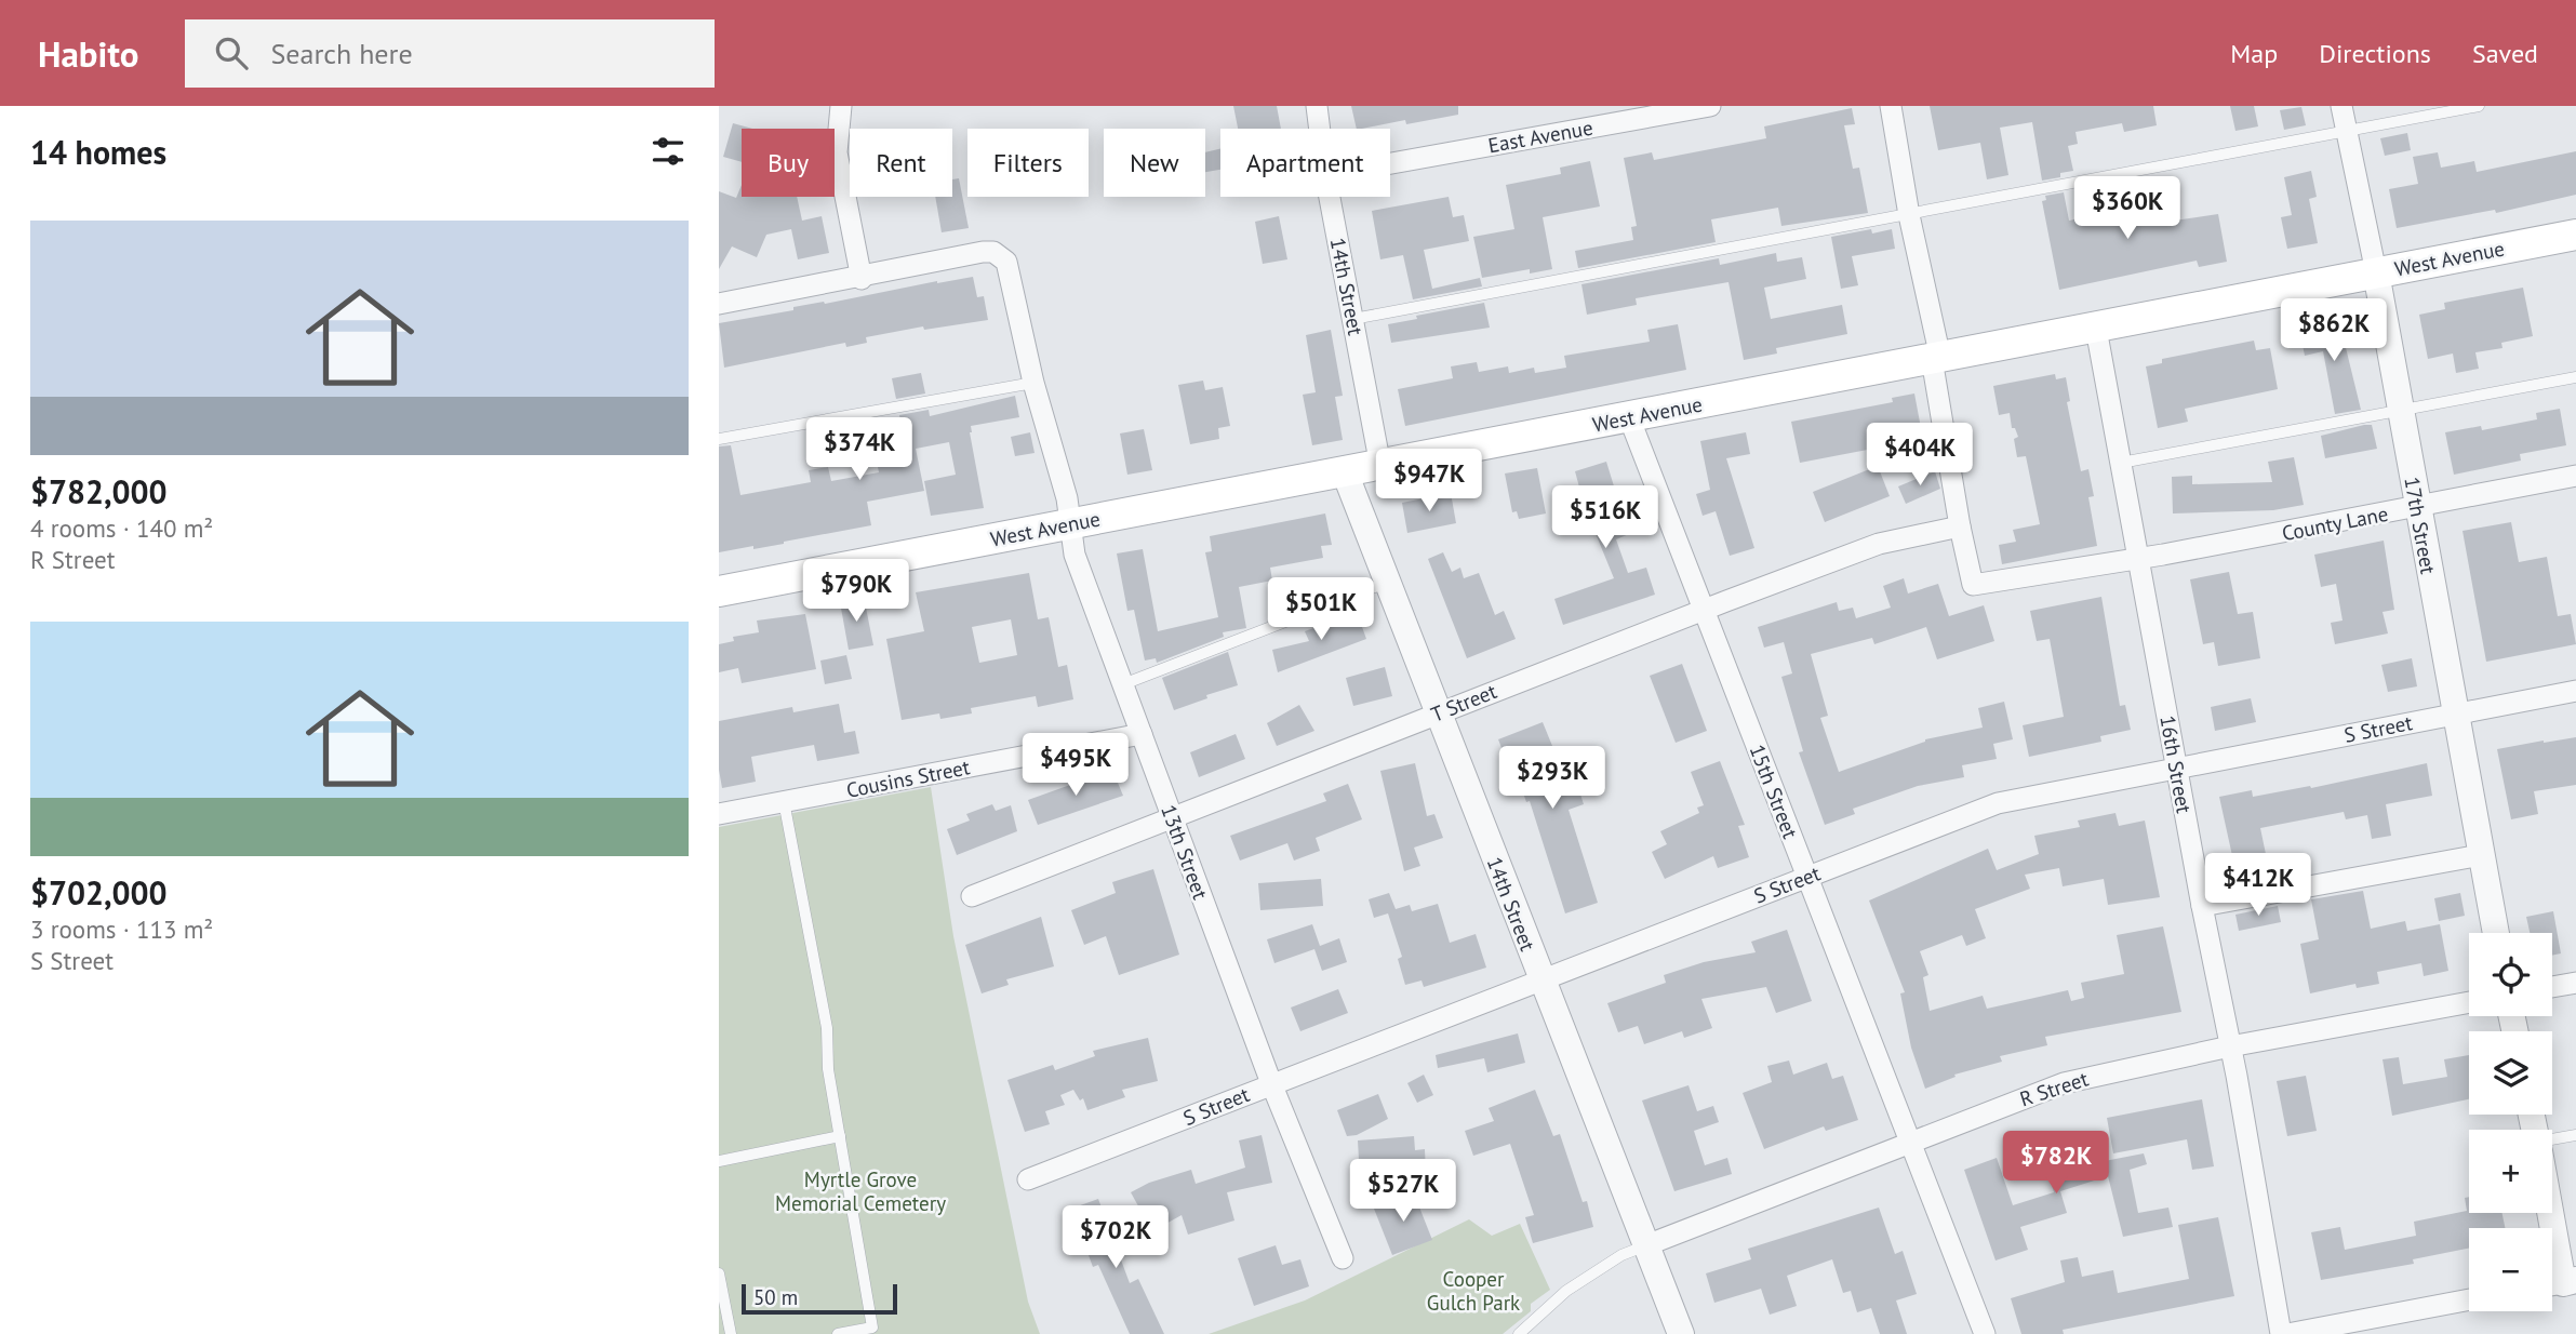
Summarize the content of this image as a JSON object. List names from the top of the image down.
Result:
{
  "streets": {
    "main road": ["West Avenue"],
    "street": [
      "East Avenue",
      "14th Street",
      "County Lane",
      "17th Street",
      "T Street",
      "S Street",
      "16th Street",
      "Cousins Street",
      "15th Street",
      "13th Street",
      "R Street"
    ]
  },
  "crossings": [
    ["West Avenue", "14th Street"],
    ["West Avenue", "17th Street"],
    ["West Avenue", "16th Street"],
    ["West Avenue", "15th Street"],
    ["West Avenue", "13th Street"],
    ["14th Street", "T Street"],
    ["14th Street", "S Street"],
    ["14th Street", "R Street"],
    ["County Lane", "17th Street"],
    ["County Lane", "16th Street"],
    ["17th Street", "S Street"],
    ["T Street", "15th Street"],
    ["T Street", "13th Street"],
    ["S Street", "16th Street"],
    ["S Street", "15th Street"],
    ["S Street", "13th Street"],
    ["16th Street", "R Street"],
    ["Cousins Street", "13th Street"],
    ["15th Street", "R Street"]
  ],
  "parks": ["Myrtle Grove Memorial Cemetery", "Cooper Gulch Park"],
  "scale_bar": "50 m",
  "page": {
    "header": "Habito",
    "search": "Search here",
    "nav": ["Map", "Directions", "Saved"],
    "heading": "14 homes",
    "chip": [
      "Buy",
      "Rent",
      "Filters",
      "New",
      "Apartment"
    ],
    "price": [
      "$360K",
      "$862K",
      "$374K",
      "$404K",
      "$947K",
      "$516K",
      "$790K",
      "$501K",
      "$495K",
      "$293K",
      "$412K",
      "$782K",
      "$527K",
      "$702K"
    ],
    "list": [
      {
        "name": "$782,000",
        "note": "4 rooms · 140 m² · R Street"
      },
      {
        "name": "$702,000",
        "note": "3 rooms · 113 m² · S Street"
      }
    ],
    "map_buttons": ["+", "−"],
    "scale": "50 m"
  }
}
